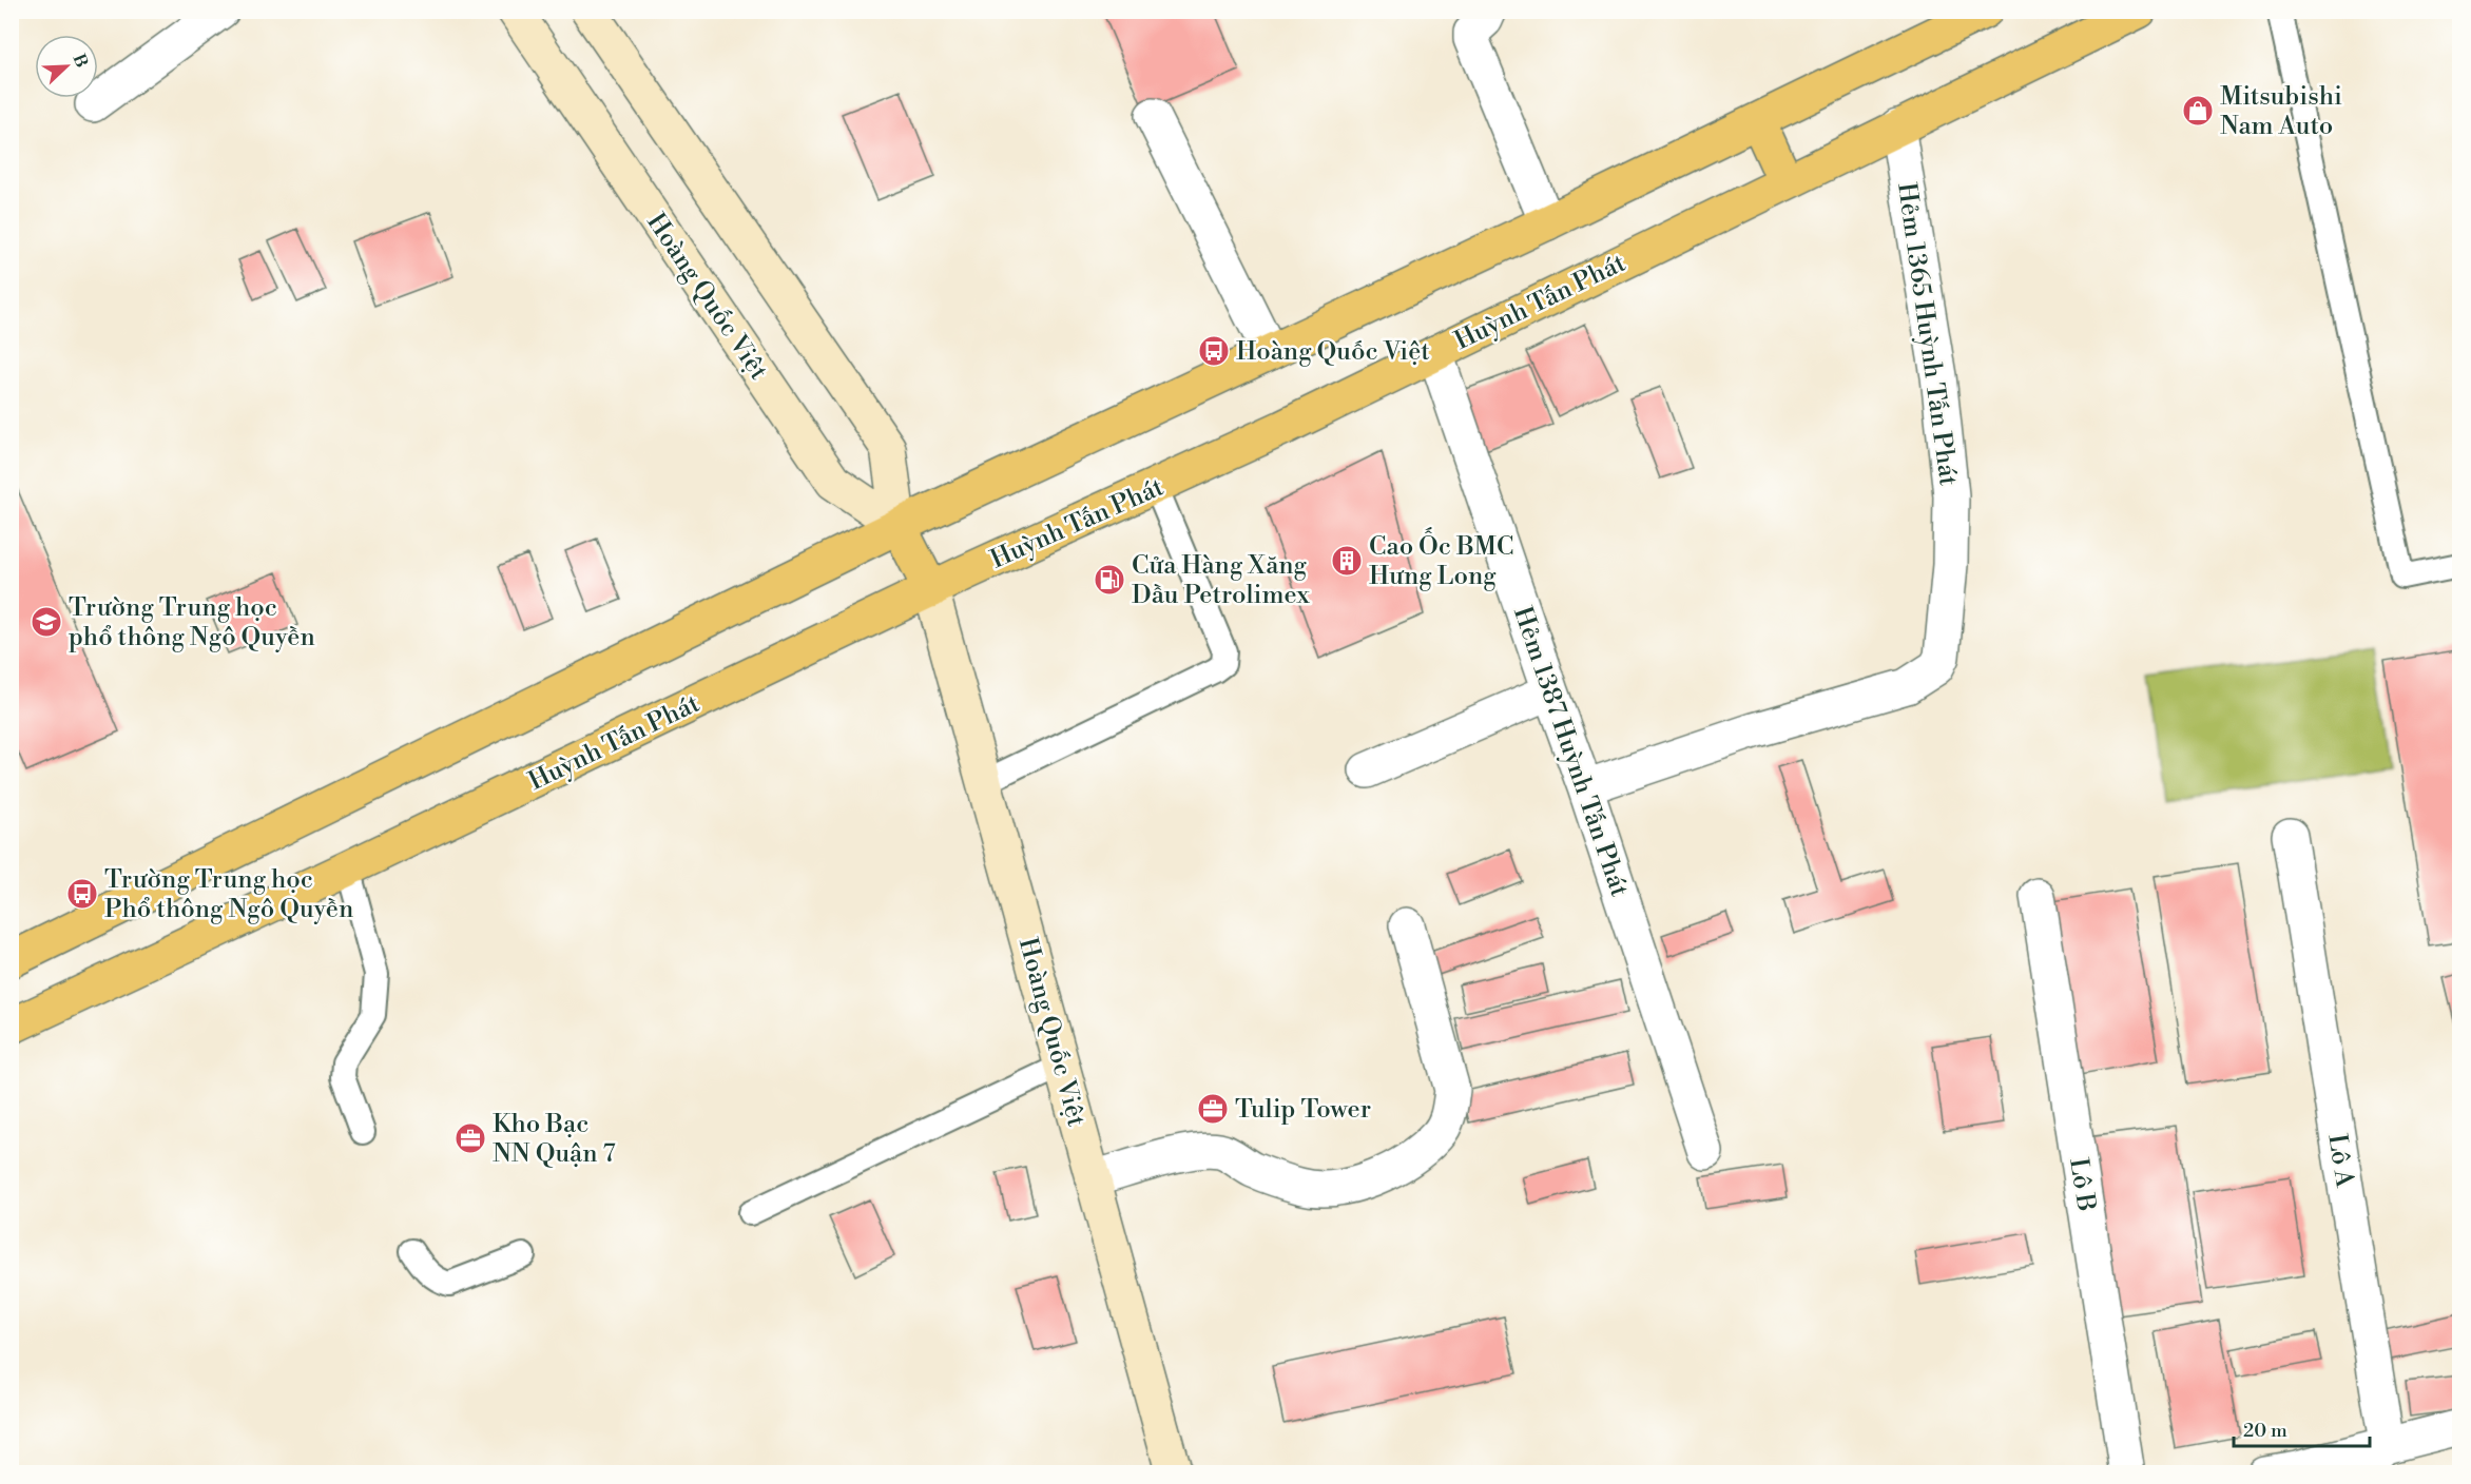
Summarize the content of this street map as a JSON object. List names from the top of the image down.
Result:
{
  "streets": {
    "main road": ["Hoàng Quốc Việt", "Huỳnh Tấn Phát"],
    "street": [
      "Hẻm 1365 Huỳnh Tấn Phát",
      "Hẻm 1387 Huỳnh Tấn Phát",
      "Lô A",
      "Lô B"
    ]
  },
  "crossings": [
    ["Hoàng Quốc Việt", "Huỳnh Tấn Phát"],
    ["Huỳnh Tấn Phát", "Hẻm 1365 Huỳnh Tấn Phát"],
    ["Huỳnh Tấn Phát", "Hẻm 1387 Huỳnh Tấn Phát"],
    ["Hẻm 1365 Huỳnh Tấn Phát", "Hẻm 1387 Huỳnh Tấn Phát"]
  ],
  "places": {
    "shop": ["Mitsubishi Nam Auto"],
    "bus stop": ["Hoàng Quốc Việt", "Trường Trung học Phổ thông Ngô Quyền"],
    "building": ["Cao Ốc BMC Hưng Long"],
    "fuel station": ["Cửa Hàng Xăng Dầu Petrolimex"],
    "school or university": ["Trường Trung học phổ thông Ngô Quyền"],
    "office": ["Tulip Tower", "Kho Bạc NN Quận 7"]
  },
  "scale_bar": "20 m",
  "north": "top right"
}
